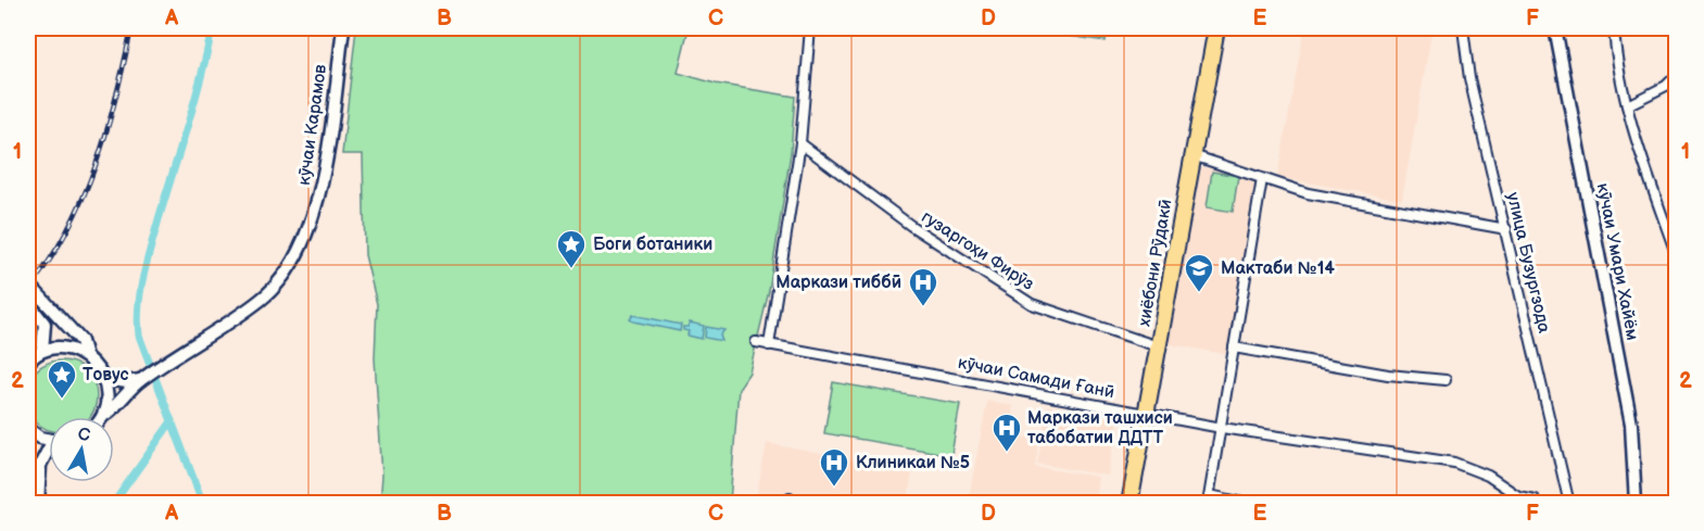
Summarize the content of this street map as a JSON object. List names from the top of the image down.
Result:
{
  "streets": {
    "highway": ["хиёбони Рӯдакӣ"],
    "main road": ["кӯчаи Карамов", "кӯчаи Умари Хайём"],
    "street": ["гузаргоҳи Фирӯз", "улица Бузургзода", "кӯчаи Самади Ғанӣ"]
  },
  "crossings": [
    ["гузаргоҳи Фирӯз", "хиёбони Рӯдакӣ"]
  ],
  "places": {
    "place": ["Боги ботаники", "Товус"],
    "school or university": ["Мактаби №14"],
    "hospital": ["Маркази тиббӣ", "Маркази ташхиси табобатии ДДТТ", "Клиникаи №5"]
  },
  "north": "top",
  "grid": {
    "columns": [
      "A",
      "B",
      "C",
      "D",
      "E",
      "F"
    ],
    "rows": ["1", "2"]
  }
}
